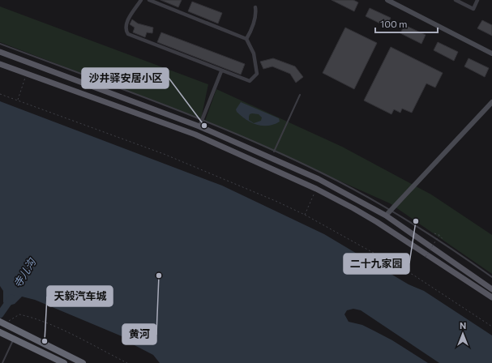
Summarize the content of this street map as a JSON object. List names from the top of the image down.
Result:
{
  "water": ["寺儿沟"],
  "places": [
    "沙井驿安居小区",
    "二十九家园",
    "黄河",
    "天毅汽车城"
  ],
  "scale_bar": "100 m",
  "north": "top"
}
